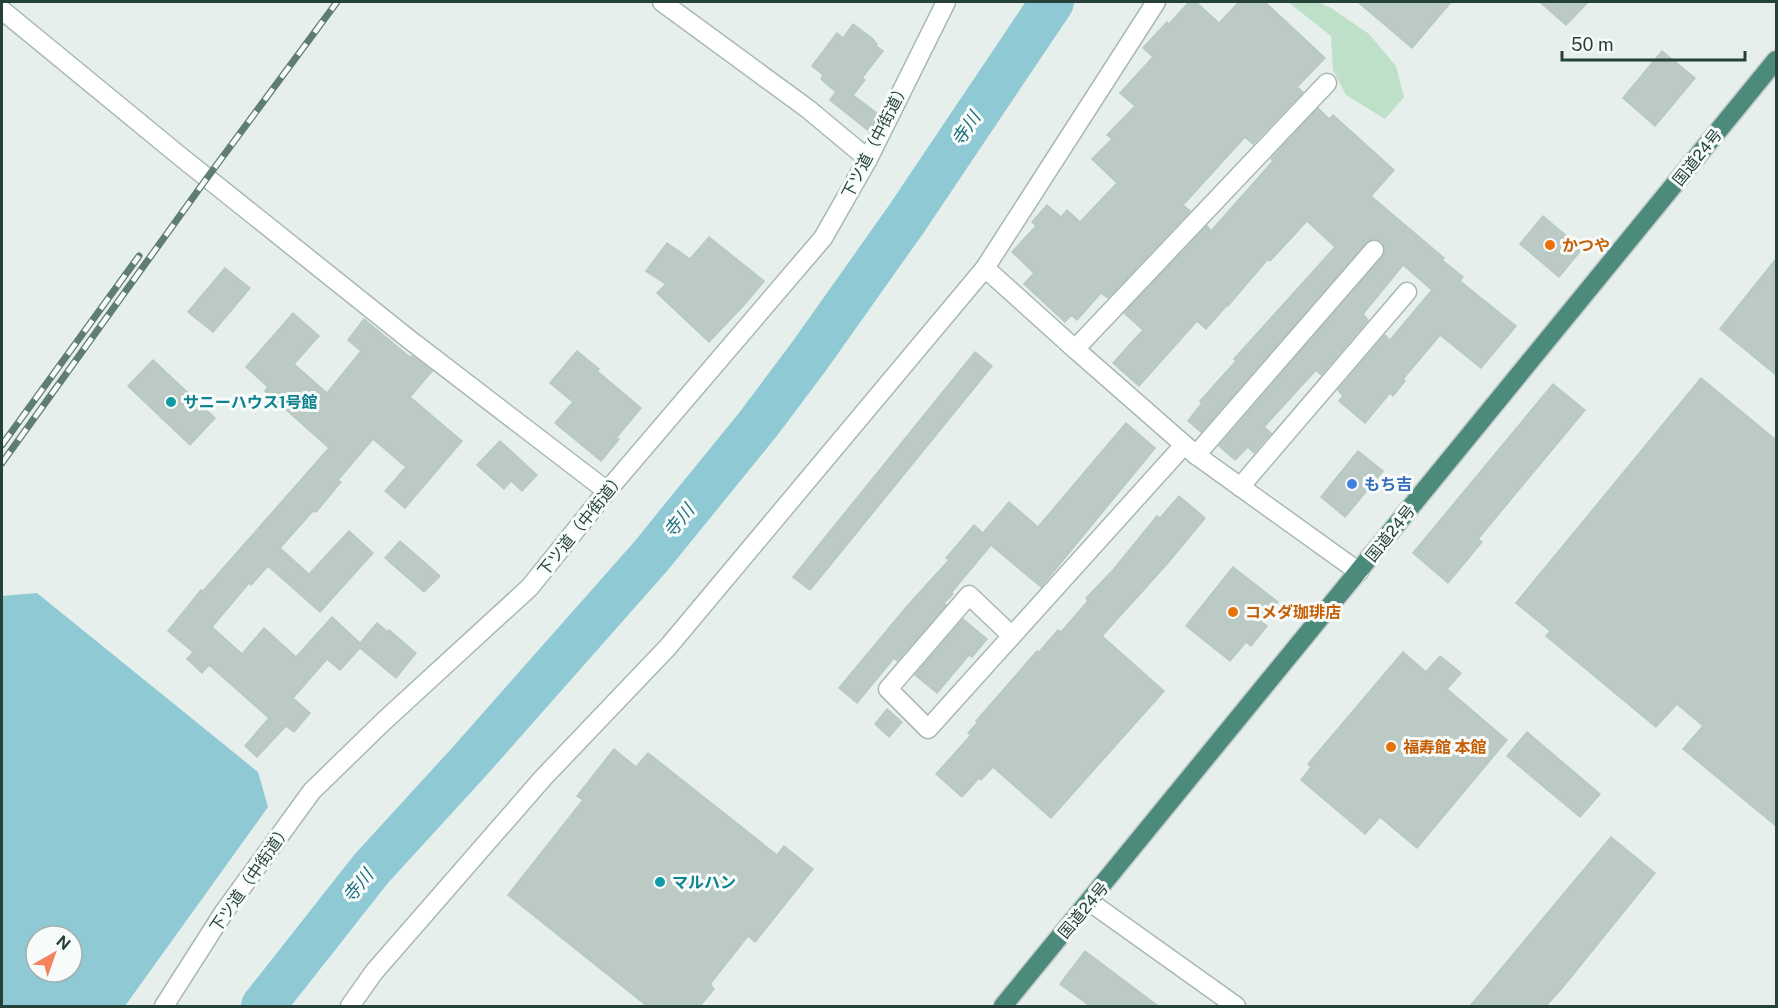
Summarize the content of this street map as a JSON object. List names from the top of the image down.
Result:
{
  "streets": {
    "highway": ["国道24号"],
    "street": ["下ツ道（中街道）"]
  },
  "water": ["寺川"],
  "places": [
    "かつや",
    "サニーハウス1号館",
    "もち吉",
    "コメダ珈琲店",
    "福寿館 本館",
    "マルハン"
  ],
  "scale_bar": "50 m",
  "north": "top right"
}
